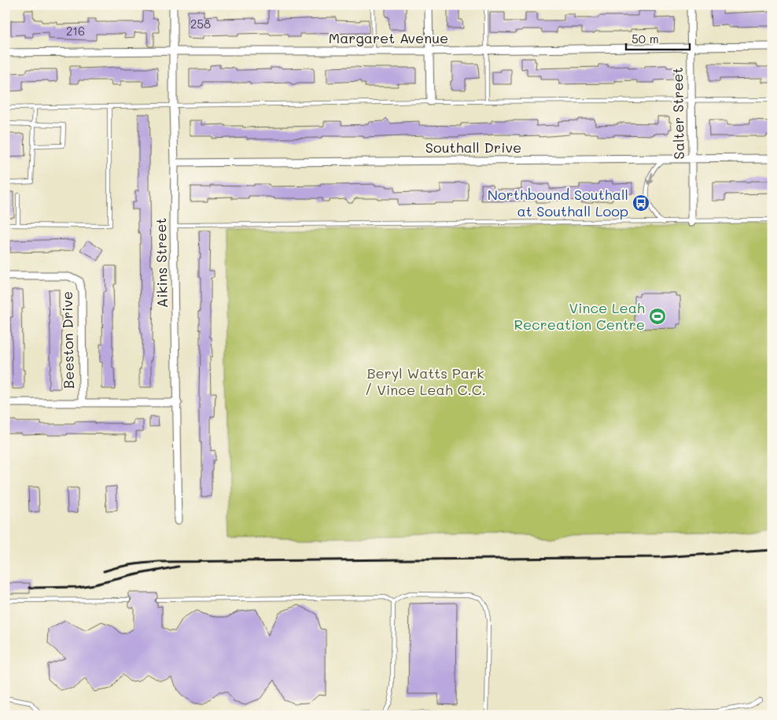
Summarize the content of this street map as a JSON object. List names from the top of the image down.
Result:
{
  "streets": {
    "street": [
      "Margaret Avenue",
      "Salter Street",
      "Southall Drive",
      "Aikins Street",
      "Beeston Drive"
    ]
  },
  "crossings": [
    ["Margaret Avenue", "Salter Street"],
    ["Margaret Avenue", "Aikins Street"],
    ["Salter Street", "Southall Drive"],
    ["Southall Drive", "Aikins Street"]
  ],
  "parks": ["Beryl Watts Park / Vince Leah C.C."],
  "places": {
    "bus stop": ["Northbound Southall at Southall Loop"],
    "sports": ["Vince Leah Recreation Centre"]
  },
  "house_numbers": ["258", "216"],
  "scale_bar": "50 m"
}
